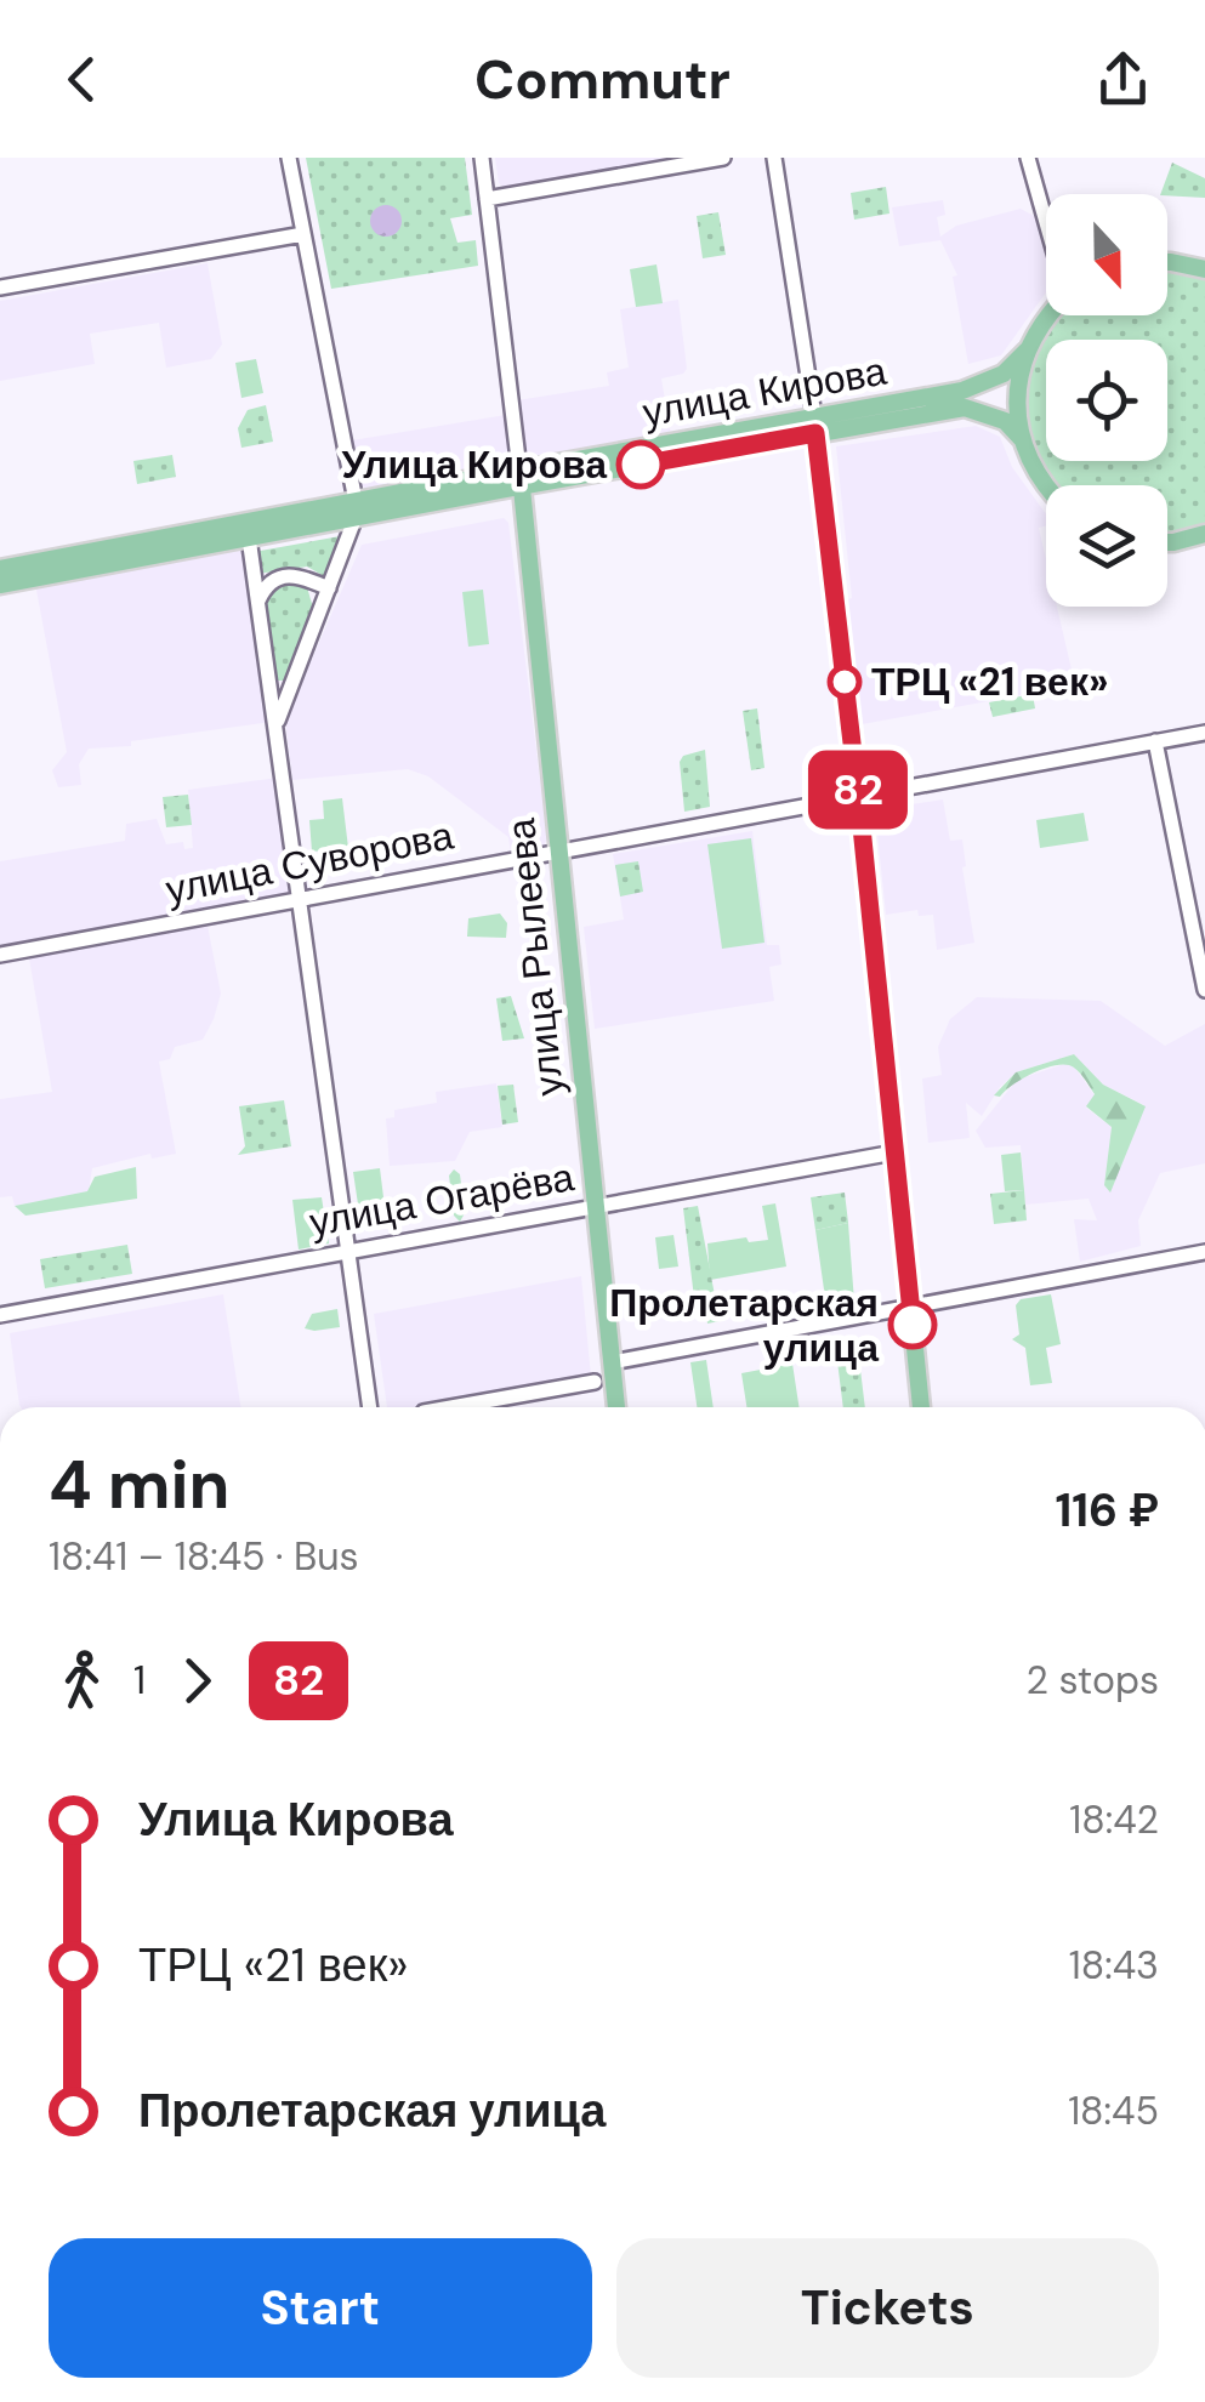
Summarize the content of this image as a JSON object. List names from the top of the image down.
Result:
{
  "streets": {
    "main road": ["улица Кирова", "улица Рылеева"],
    "street": ["улица Суворова", "улица Огарёва"]
  },
  "crossings": [
    ["улица Кирова", "улица Рылеева"],
    ["улица Суворова", "улица Рылеева"],
    ["улица Рылеева", "улица Огарёва"]
  ],
  "places": ["Улица Кирова", "ТРЦ «21 век»", "Пролетарская улица"],
  "lines": ["bus line 82"],
  "north": "bottom",
  "page": {
    "header": "Commutr",
    "on_map": "82",
    "heading": ["4 min", "18:41 – 18:45 · Bus", "116 ₽"],
    "legs": ["1", "82", "2 stops"],
    "list": [
      {
        "name": "Улица Кирова",
        "value": "18:42"
      },
      {
        "name": "ТРЦ «21 век»",
        "value": "18:43"
      },
      {
        "name": "Пролетарская улица",
        "value": "18:45"
      }
    ],
    "buttons": ["Start", "Tickets"]
  }
}
